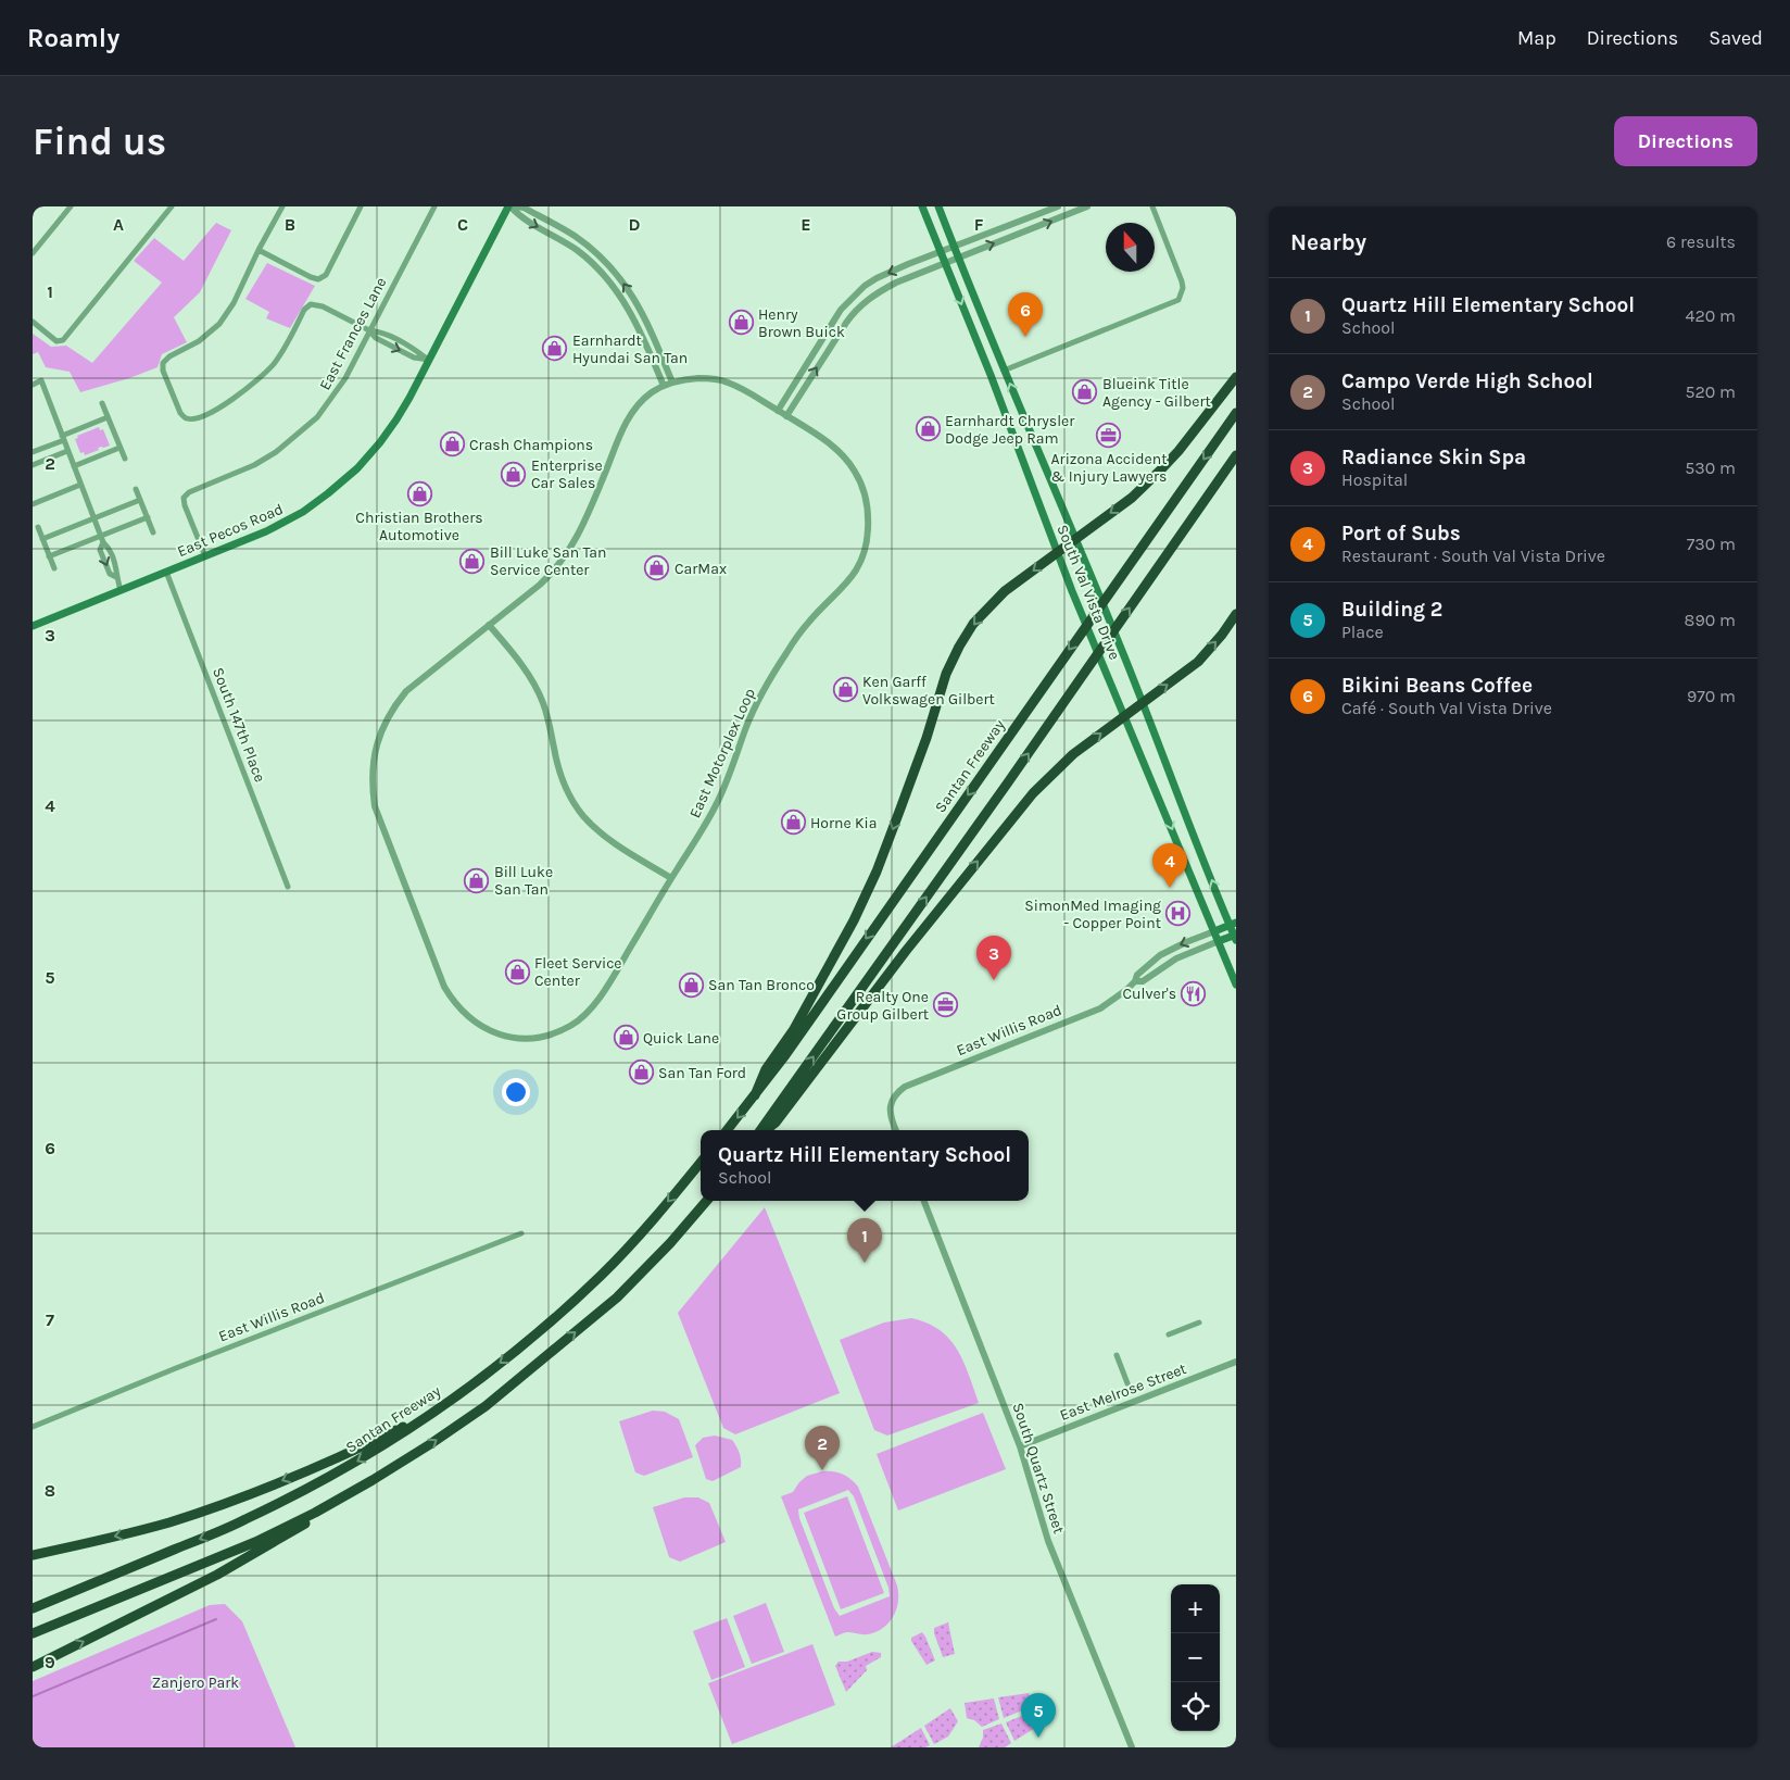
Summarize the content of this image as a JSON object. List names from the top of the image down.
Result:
{
  "streets": {
    "highway": ["Santan Freeway"],
    "main road": ["East Pecos Road", "South Val Vista Drive"],
    "street": [
      "East Frances Lane",
      "South 147th Place",
      "East Motorplex Loop",
      "East Willis Road",
      "East Melrose Street",
      "South Quartz Street"
    ]
  },
  "crossings": [
    ["East Frances Lane", "East Pecos Road"],
    ["East Pecos Road", "South 147th Place"],
    ["South Val Vista Drive", "East Willis Road"],
    ["East Melrose Street", "South Quartz Street"]
  ],
  "parks": ["Zanjero Park"],
  "places": {
    "shop": [
      "Henry Brown Buick",
      "Earnhardt Hyundai San Tan",
      "Blueink Title Agency - Gilbert",
      "Earnhardt Chrysler Dodge Jeep Ram",
      "Crash Champions",
      "Enterprise Car Sales",
      "Christian Brothers Automotive",
      "Bill Luke San Tan Service Center",
      "CarMax",
      "Ken Garff Volkswagen Gilbert",
      "Horne Kia",
      "Bill Luke San Tan",
      "Fleet Service Center",
      "San Tan Bronco",
      "Quick Lane",
      "San Tan Ford"
    ],
    "office": ["Arizona Accident & Injury Lawyers", "Realty One Group Gilbert"],
    "hospital": ["SimonMed Imaging - Copper Point"],
    "restaurant": ["Culver's"]
  },
  "north": "top",
  "page": {
    "header": "Roamly",
    "nav": ["Map", "Directions", "Saved"],
    "buttons": "Directions",
    "title": "Find us",
    "heading": ["Nearby", "6 results"],
    "list": [
      {
        "mark": "1",
        "name": "Quartz Hill Elementary School",
        "note": "School",
        "value": "420 m"
      },
      {
        "mark": "2",
        "name": "Campo Verde High School",
        "note": "School",
        "value": "520 m"
      },
      {
        "mark": "3",
        "name": "Radiance Skin Spa",
        "note": "Hospital",
        "value": "530 m"
      },
      {
        "mark": "4",
        "name": "Port of Subs",
        "note": "Restaurant · South Val Vista Drive",
        "value": "730 m"
      },
      {
        "mark": "5",
        "name": "Building 2",
        "note": "Place",
        "value": "890 m"
      },
      {
        "mark": "6",
        "name": "Bikini Beans Coffee",
        "note": "Café · South Val Vista Drive",
        "value": "970 m"
      }
    ],
    "pins": [
      "6",
      "4",
      "3",
      "1",
      "2",
      "5"
    ],
    "popup": ["Quartz Hill Elementary School", "School"],
    "map_buttons": ["+", "−"]
  },
  "grid": {
    "columns": [
      "A",
      "B",
      "C",
      "D",
      "E",
      "F"
    ],
    "rows": [
      "1",
      "2",
      "3",
      "4",
      "5",
      "6",
      "7",
      "8",
      "9"
    ]
  }
}
